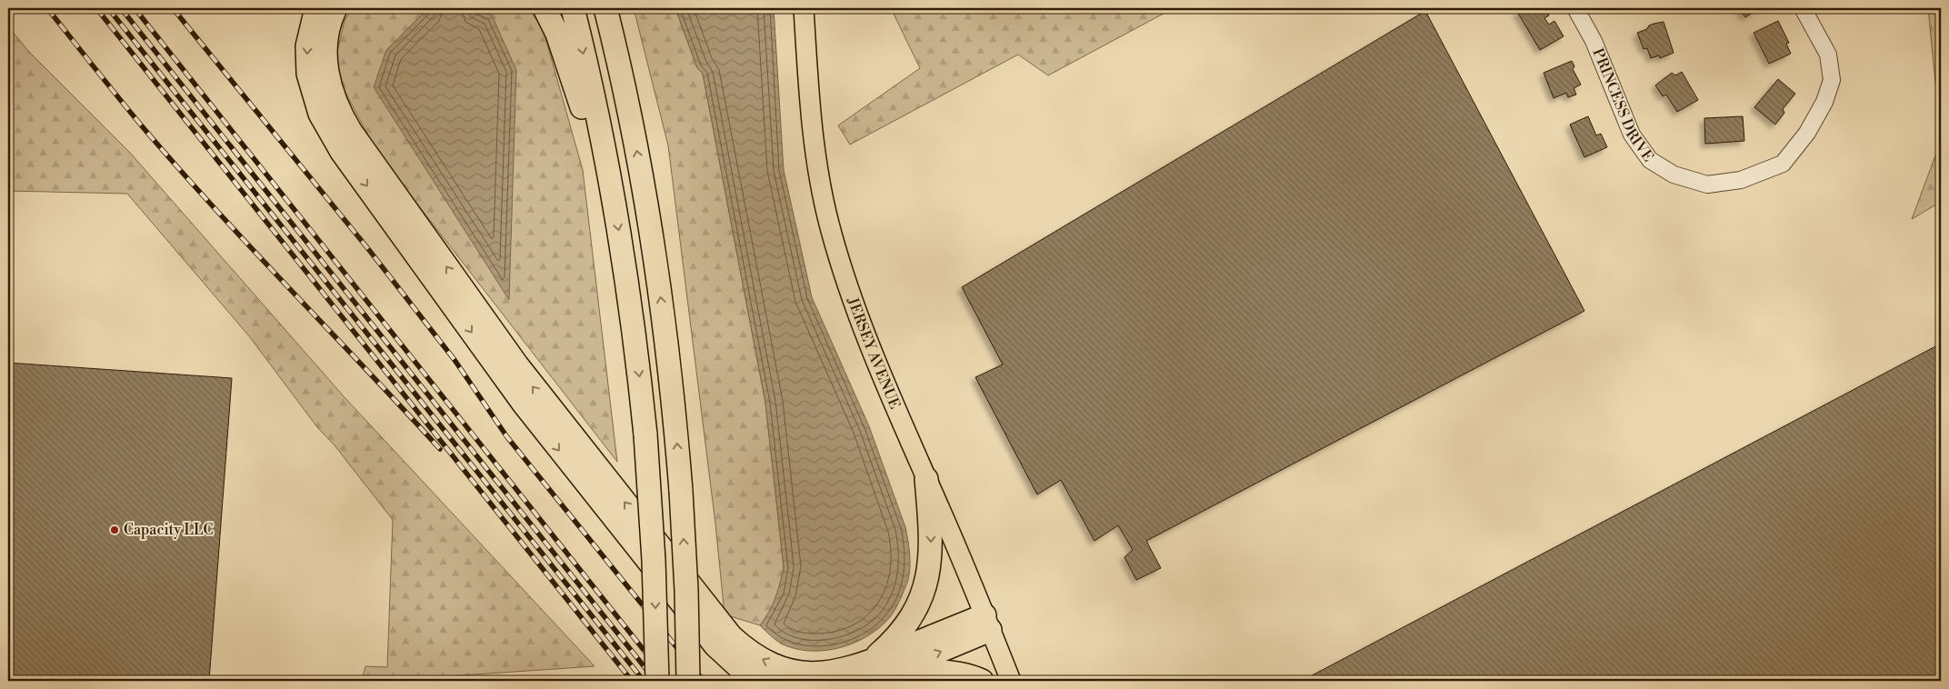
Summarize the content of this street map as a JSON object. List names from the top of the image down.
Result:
{
  "streets": {
    "main road": ["JERSEY AVENUE"],
    "street": ["PRINCESS DRIVE"]
  },
  "places": ["Capacity LLC"]
}
